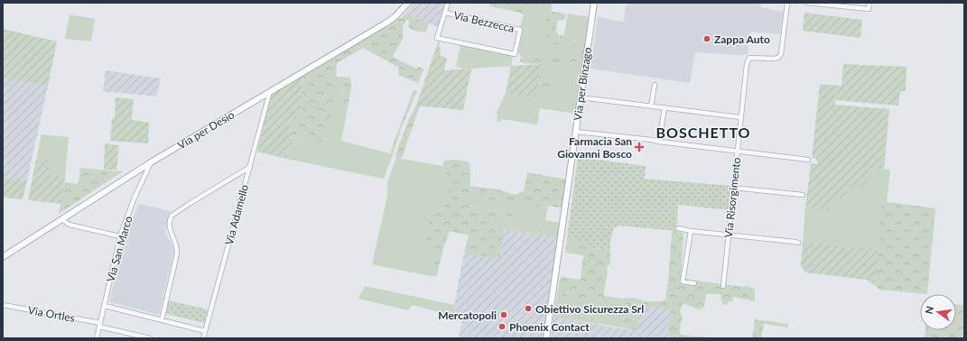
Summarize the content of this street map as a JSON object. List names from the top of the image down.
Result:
{
  "streets": {
    "street": [
      "Via Bezzecca",
      "Via per Binzago",
      "Via per Desio",
      "Via Risorgimento",
      "Via Adamello",
      "Via San Marco",
      "Via Ortles"
    ]
  },
  "crossings": [
    ["Via per Desio", "Via Adamello"],
    ["Via per Desio", "Via San Marco"],
    ["Via San Marco", "Via Ortles"]
  ],
  "districts": ["BOSCHETTO"],
  "places": {
    "other": [
      "Zappa Auto",
      "Obiettivo Sicurezza Srl",
      "Mercatopoli",
      "Phoenix Contact"
    ],
    "health": ["Farmacia San Giovanni Bosco"]
  },
  "north": "left"
}
